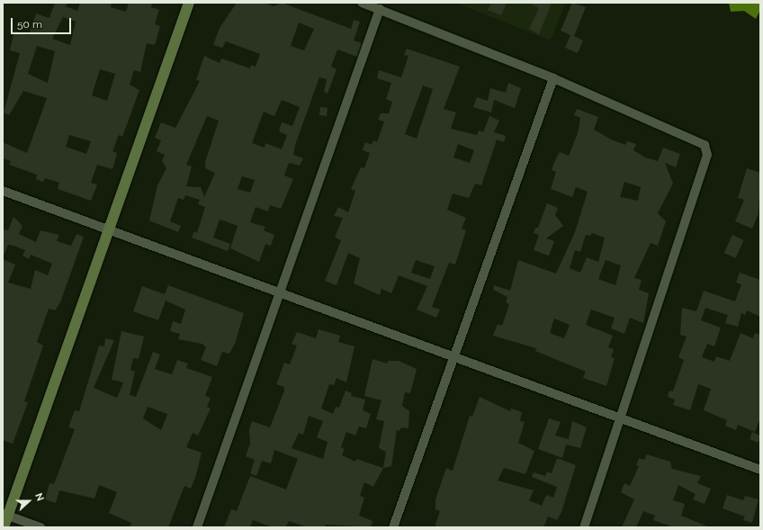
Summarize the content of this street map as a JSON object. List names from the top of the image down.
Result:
{
  "scale_bar": "50 m",
  "north": "right"
}
